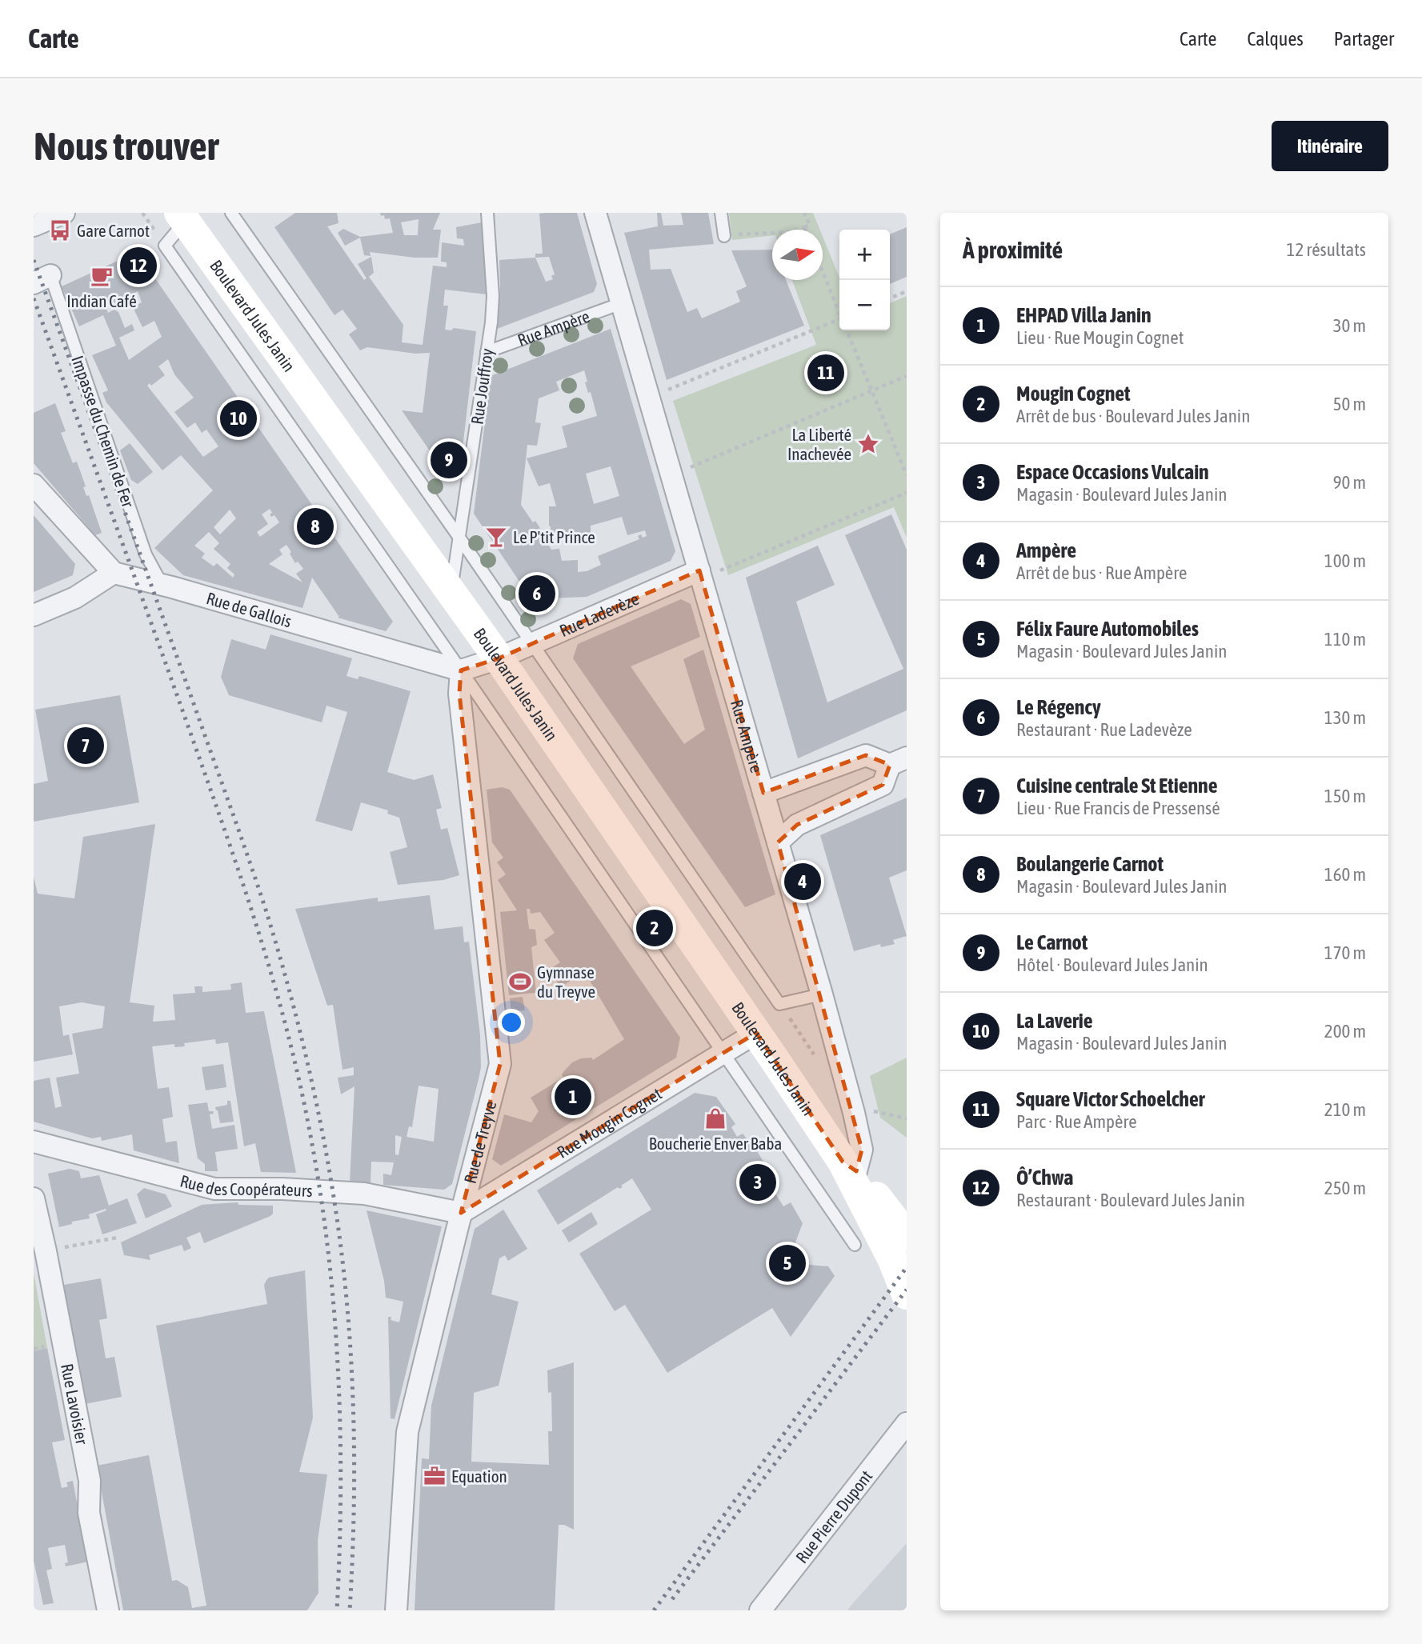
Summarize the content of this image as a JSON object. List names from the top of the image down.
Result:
{
  "streets": {
    "main road": ["Boulevard Jules Janin"],
    "street": [
      "Rue Ampère",
      "Rue de Gallois",
      "Rue Ladevèze",
      "Rue Mougin Cognet",
      "Rue de Treyve",
      "Rue des Coopérateurs",
      "Rue Lavoisier",
      "Rue Pierre Dupont"
    ],
    "lane": ["Rue Jouffroy", "Impasse du Chemin de Fer"]
  },
  "crossings": [
    ["Boulevard Jules Janin", "Rue Ampère"],
    ["Boulevard Jules Janin", "Rue Jouffroy"],
    ["Boulevard Jules Janin", "Rue Ladevèze"],
    ["Boulevard Jules Janin", "Rue Mougin Cognet"],
    ["Rue Ampère", "Rue Jouffroy"],
    ["Rue Ampère", "Rue Ladevèze"],
    ["Impasse du Chemin de Fer", "Rue de Gallois"],
    ["Rue de Gallois", "Rue de Treyve"],
    ["Rue Mougin Cognet", "Rue de Treyve"],
    ["Rue Mougin Cognet", "Rue des Coopérateurs"],
    ["Rue de Treyve", "Rue des Coopérateurs"]
  ],
  "places": {
    "bus stop": ["Gare Carnot"],
    "cafe": ["Indian Café"],
    "place": ["La Liberté Inachevée"],
    "bar": ["Le P'tit Prince"],
    "sports": ["Gymnase du Treyve"],
    "shop": ["Boucherie Enver Baba"],
    "office": ["Equation"]
  },
  "north": "right",
  "page": {
    "header": "Carte",
    "nav": ["Carte", "Calques", "Partager"],
    "buttons": "Itinéraire",
    "title": "Nous trouver",
    "heading": ["À proximité", "12 résultats"],
    "map_buttons": ["+", "−"],
    "pins": [
      "12",
      "11",
      "10",
      "9",
      "8",
      "6",
      "7",
      "4",
      "2",
      "1",
      "3",
      "5"
    ],
    "list": [
      {
        "mark": "1",
        "name": "EHPAD Villa Janin",
        "note": "Lieu · Rue Mougin Cognet",
        "value": "30 m"
      },
      {
        "mark": "2",
        "name": "Mougin Cognet",
        "note": "Arrêt de bus · Boulevard Jules Janin",
        "value": "50 m"
      },
      {
        "mark": "3",
        "name": "Espace Occasions Vulcain",
        "note": "Magasin · Boulevard Jules Janin",
        "value": "90 m"
      },
      {
        "mark": "4",
        "name": "Ampère",
        "note": "Arrêt de bus · Rue Ampère",
        "value": "100 m"
      },
      {
        "mark": "5",
        "name": "Félix Faure Automobiles",
        "note": "Magasin · Boulevard Jules Janin",
        "value": "110 m"
      },
      {
        "mark": "6",
        "name": "Le Régency",
        "note": "Restaurant · Rue Ladevèze",
        "value": "130 m"
      },
      {
        "mark": "7",
        "name": "Cuisine centrale St Etienne",
        "note": "Lieu · Rue Francis de Pressensé",
        "value": "150 m"
      },
      {
        "mark": "8",
        "name": "Boulangerie Carnot",
        "note": "Magasin · Boulevard Jules Janin",
        "value": "160 m"
      },
      {
        "mark": "9",
        "name": "Le Carnot",
        "note": "Hôtel · Boulevard Jules Janin",
        "value": "170 m"
      },
      {
        "mark": "10",
        "name": "La Laverie",
        "note": "Magasin · Boulevard Jules Janin",
        "value": "200 m"
      },
      {
        "mark": "11",
        "name": "Square Victor Schoelcher",
        "note": "Parc · Rue Ampère",
        "value": "210 m"
      },
      {
        "mark": "12",
        "name": "Ô’Chwa",
        "note": "Restaurant · Boulevard Jules Janin",
        "value": "250 m"
      }
    ]
  }
}
